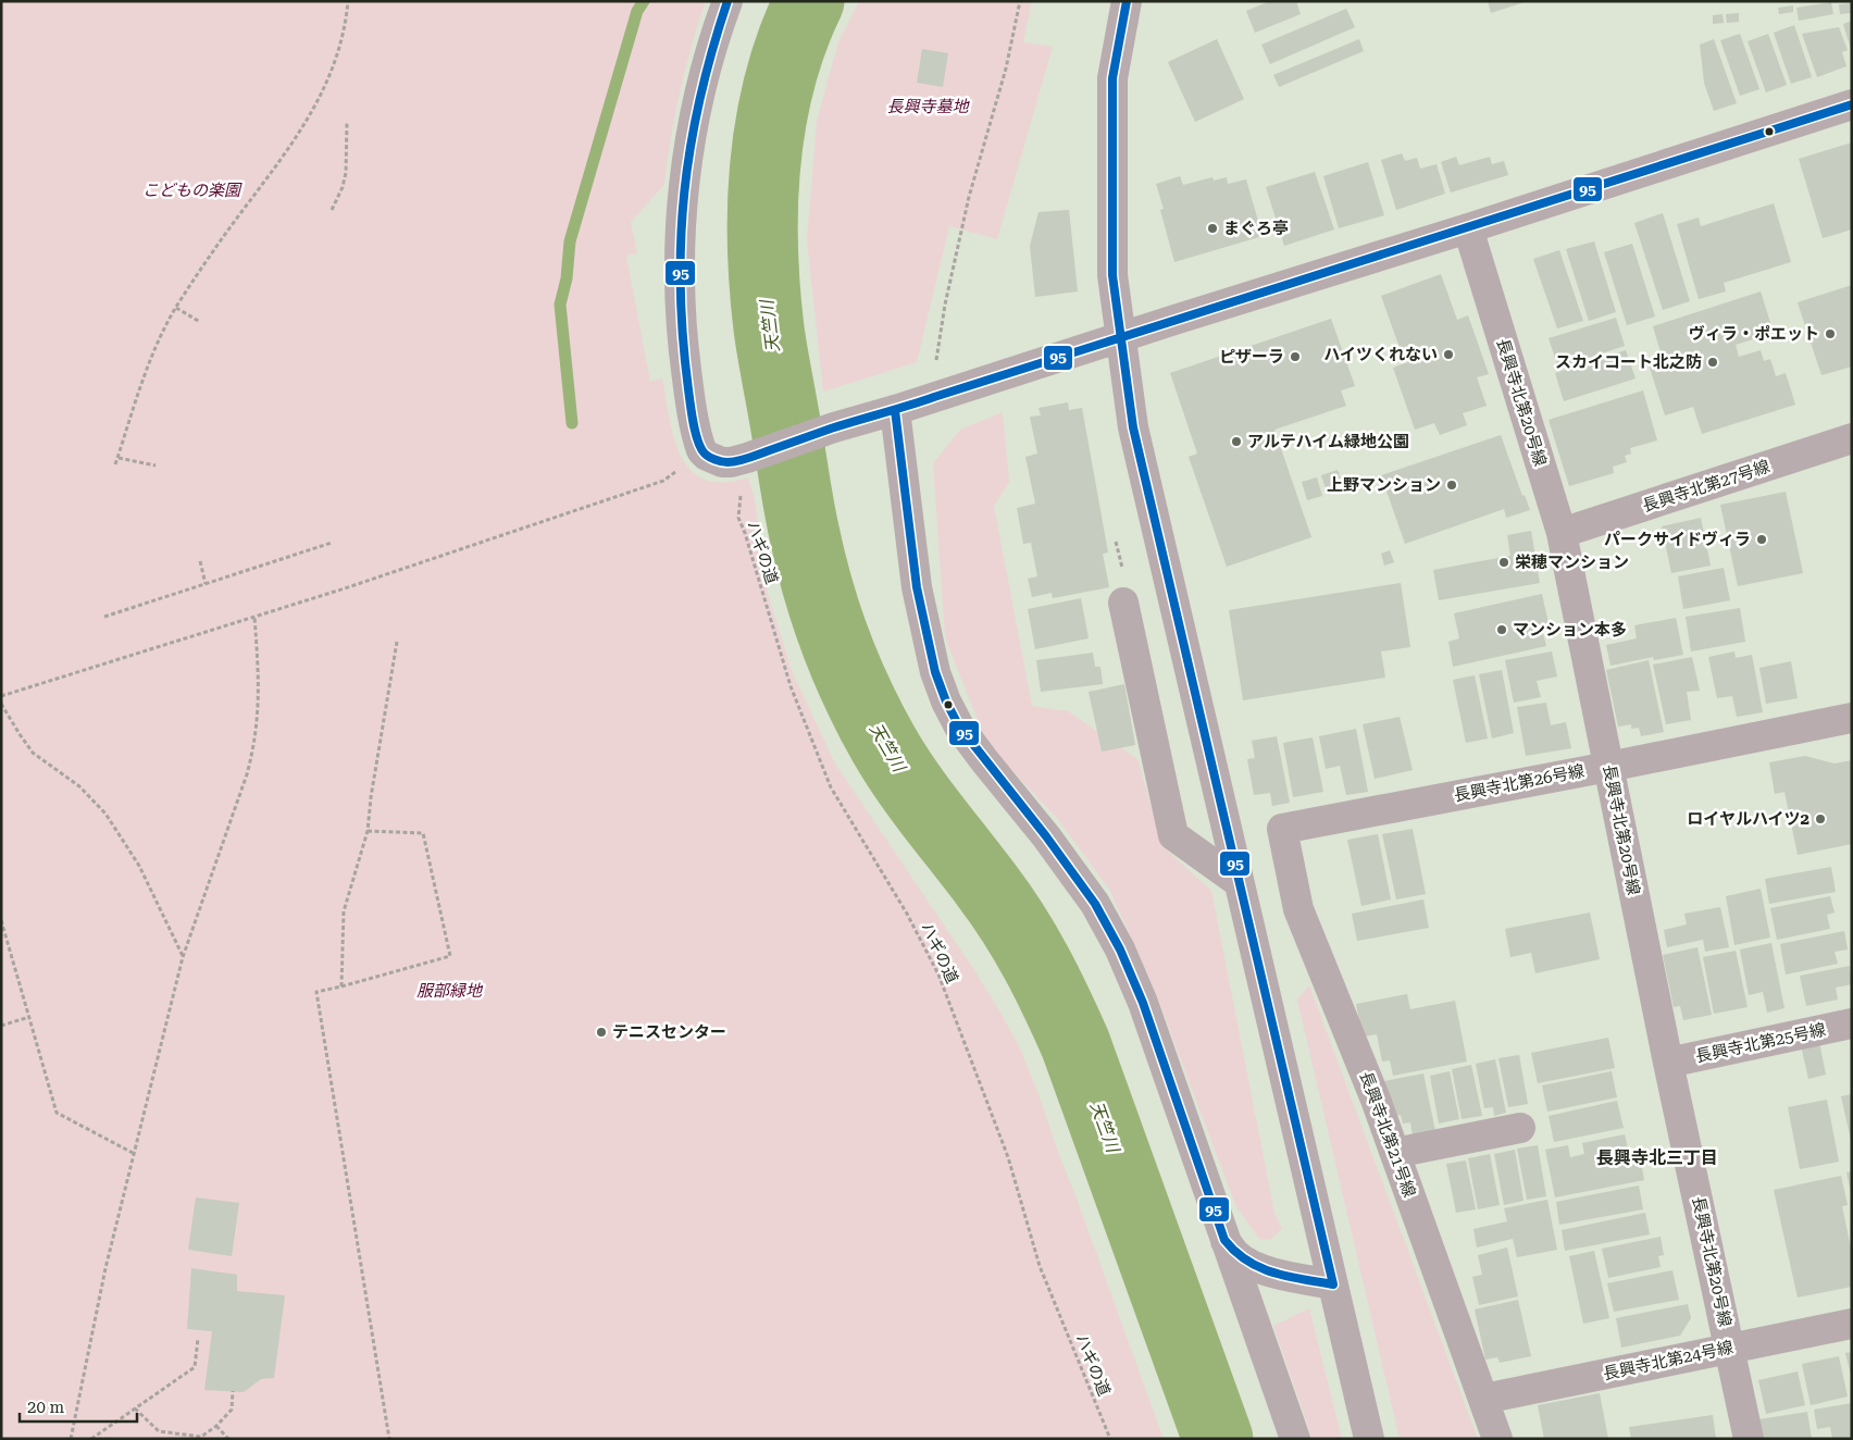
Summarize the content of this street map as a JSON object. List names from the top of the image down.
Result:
{
  "streets": {
    "street": [
      "長興寺北第20号線",
      "長興寺北第27号線",
      "長興寺北第26号線",
      "長興寺北第25号線",
      "長興寺北第21号線",
      "長興寺北第24号線"
    ],
    "path": ["ハギの道"]
  },
  "crossings": [
    ["長興寺北第20号線", "長興寺北第27号線"],
    ["長興寺北第20号線", "長興寺北第26号線"],
    ["長興寺北第20号線", "長興寺北第25号線"],
    ["長興寺北第20号線", "長興寺北第24号線"],
    ["長興寺北第26号線", "長興寺北第21号線"],
    ["長興寺北第21号線", "長興寺北第24号線"]
  ],
  "districts": ["長興寺北三丁目"],
  "water": ["天竺川"],
  "parks": ["長興寺墓地", "こどもの楽園", "服部緑地"],
  "places": [
    "まぐろ亭",
    "ヴィラ・ポエット",
    "ハイツくれない",
    "ピザーラ",
    "スカイコート北之防",
    "アルテハイム緑地公園",
    "上野マンション",
    "パークサイドヴィラ",
    "栄穂マンション",
    "マンション本多",
    "ロイヤルハイツ2",
    "テニスセンター"
  ],
  "lines": ["transit line 95"],
  "scale_bar": "20 m"
}
